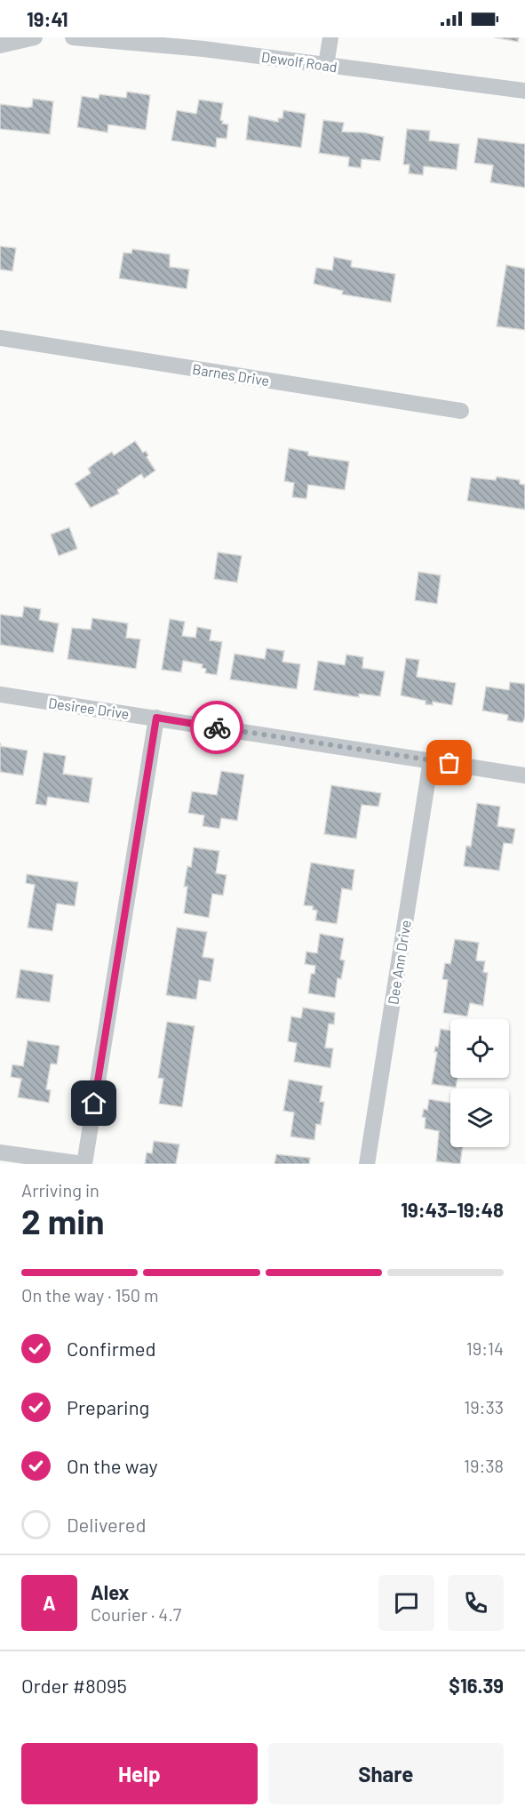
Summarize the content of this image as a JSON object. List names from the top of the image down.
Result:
{
  "streets": {
    "street": [
      "Dewolf Road",
      "Barnes Drive",
      "Desiree Drive",
      "Dee Ann Drive"
    ]
  },
  "crossings": [
    ["Desiree Drive", "Dee Ann Drive"]
  ],
  "page": {
    "status": "19:41",
    "heading": ["2 min", "Arriving in", "19:43–19:48"],
    "panel": [
      "Alex",
      "Courier · 4.7",
      "Order #8095",
      "$16.39"
    ],
    "bar": "On the way · 150 m",
    "list": [
      ["Confirmed", "19:14"],
      ["Preparing", "19:33"],
      ["On the way", "19:38"],
      "Delivered"
    ],
    "round": "A",
    "buttons": ["Help", "Share"]
  }
}
